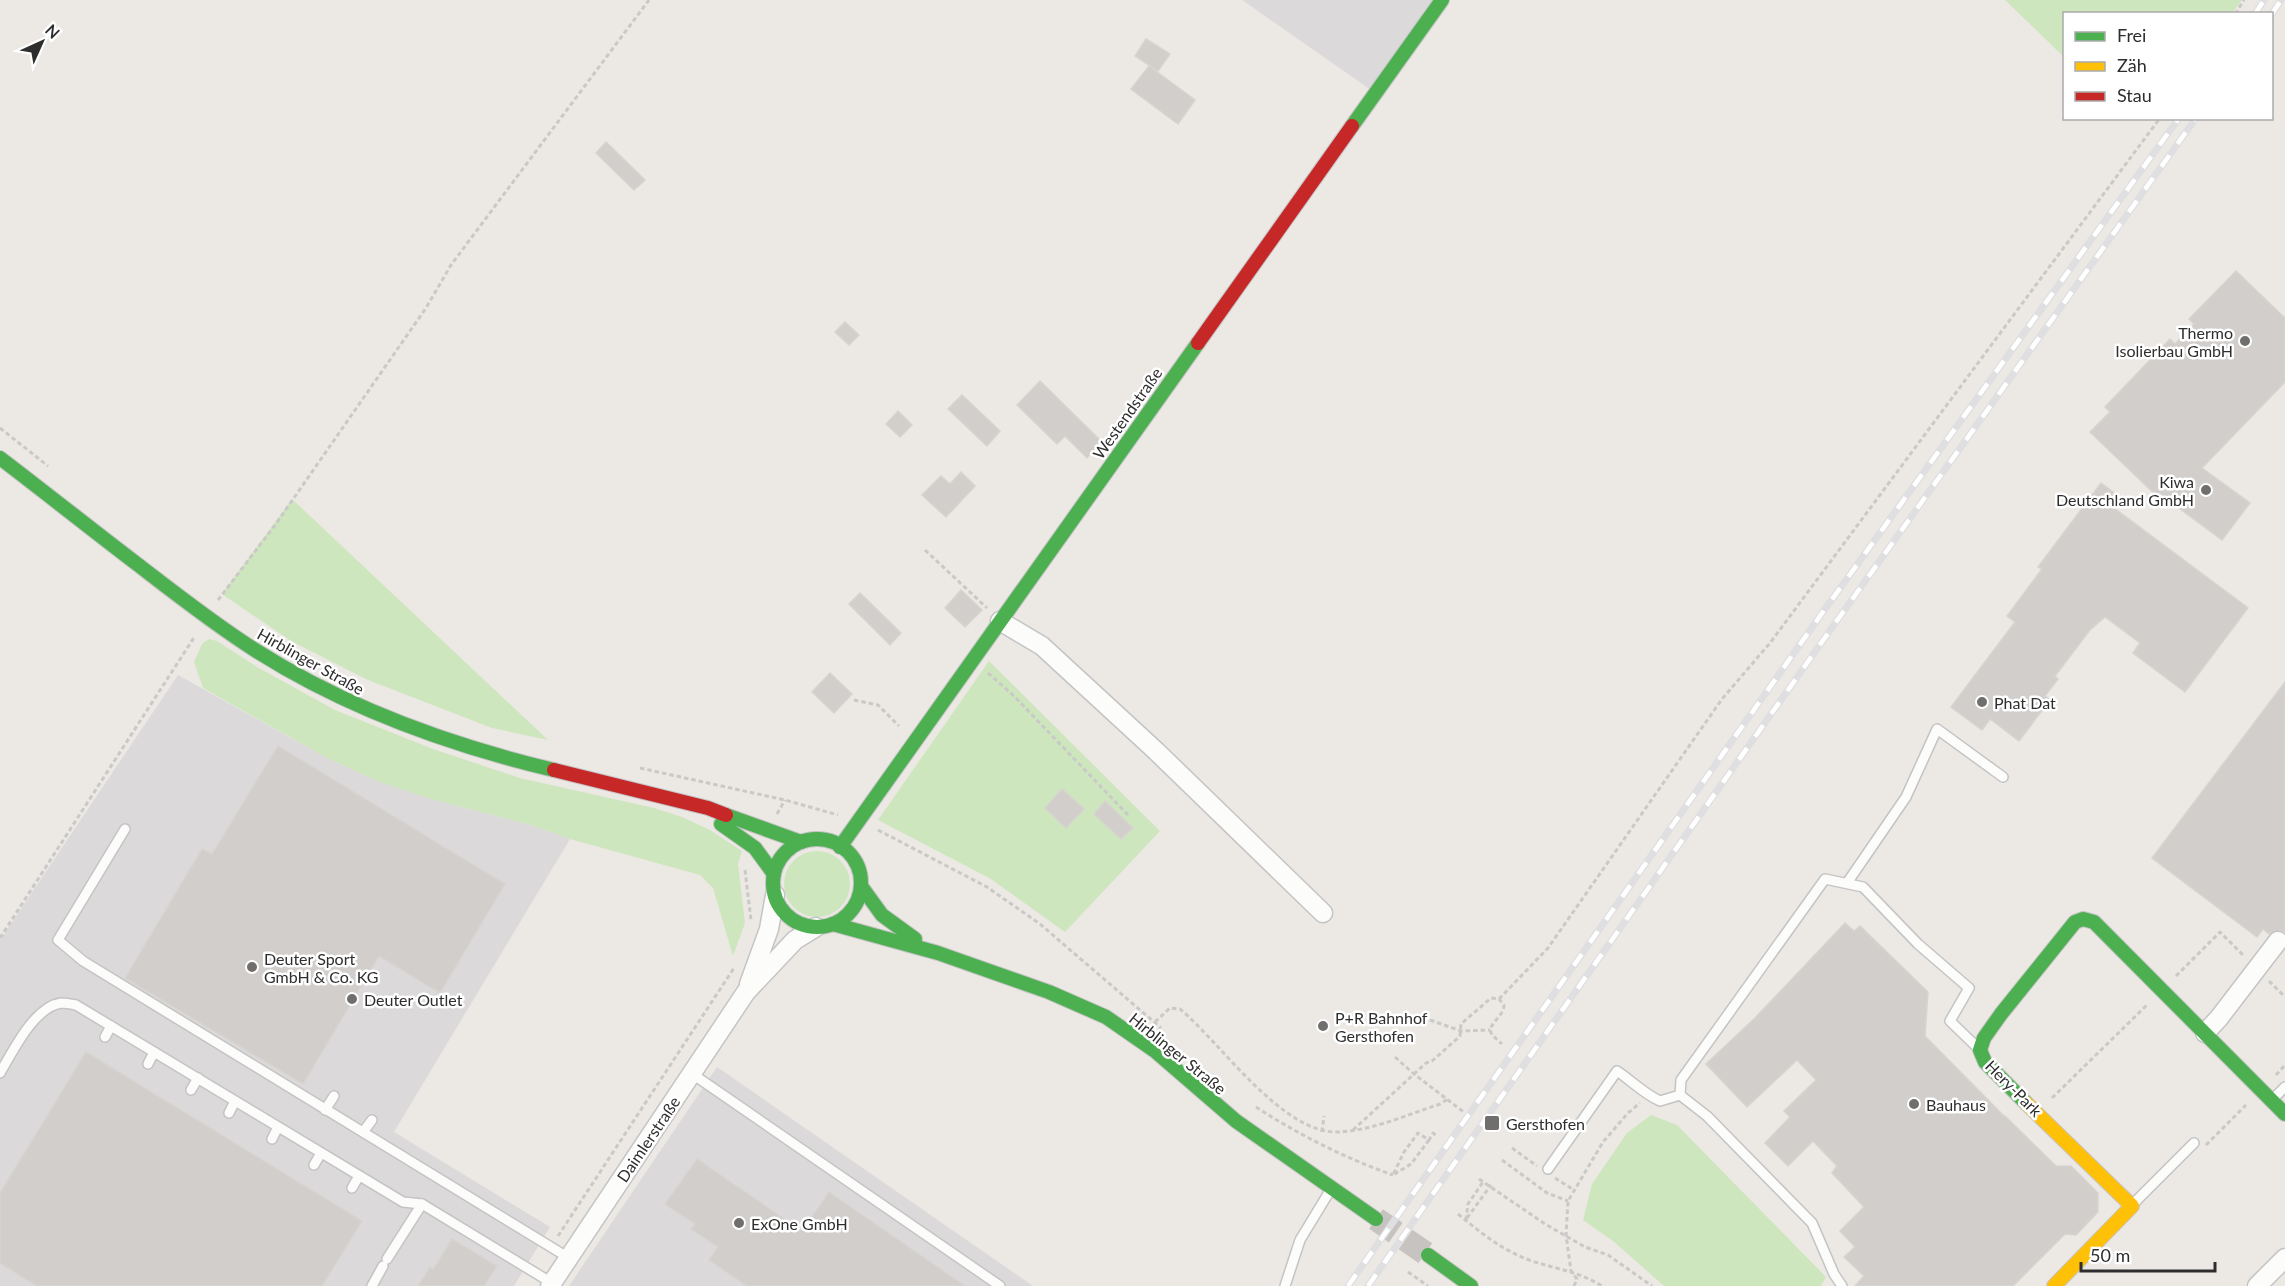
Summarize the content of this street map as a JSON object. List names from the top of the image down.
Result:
{
  "streets": {
    "main road": ["Westendstraße", "Hirblinger Straße", "Hery-Park"],
    "street": ["Daimlerstraße"]
  },
  "crossings": [
    ["Westendstraße", "Hirblinger Straße"],
    ["Westendstraße", "Daimlerstraße"],
    ["Hirblinger Straße", "Daimlerstraße"]
  ],
  "places": {
    "other": [
      "Thermo Isolierbau GmbH",
      "Kiwa Deutschland GmbH",
      "Phat Dat",
      "Deuter Sport GmbH & Co. KG",
      "Deuter Outlet",
      "P+R Bahnhof Gersthofen",
      "Bauhaus",
      "ExOne GmbH"
    ],
    "transit": ["Gersthofen"]
  },
  "legend": ["Frei", "Zäh", "Stau"],
  "scale_bar": "50 m",
  "north": "top right"
}
